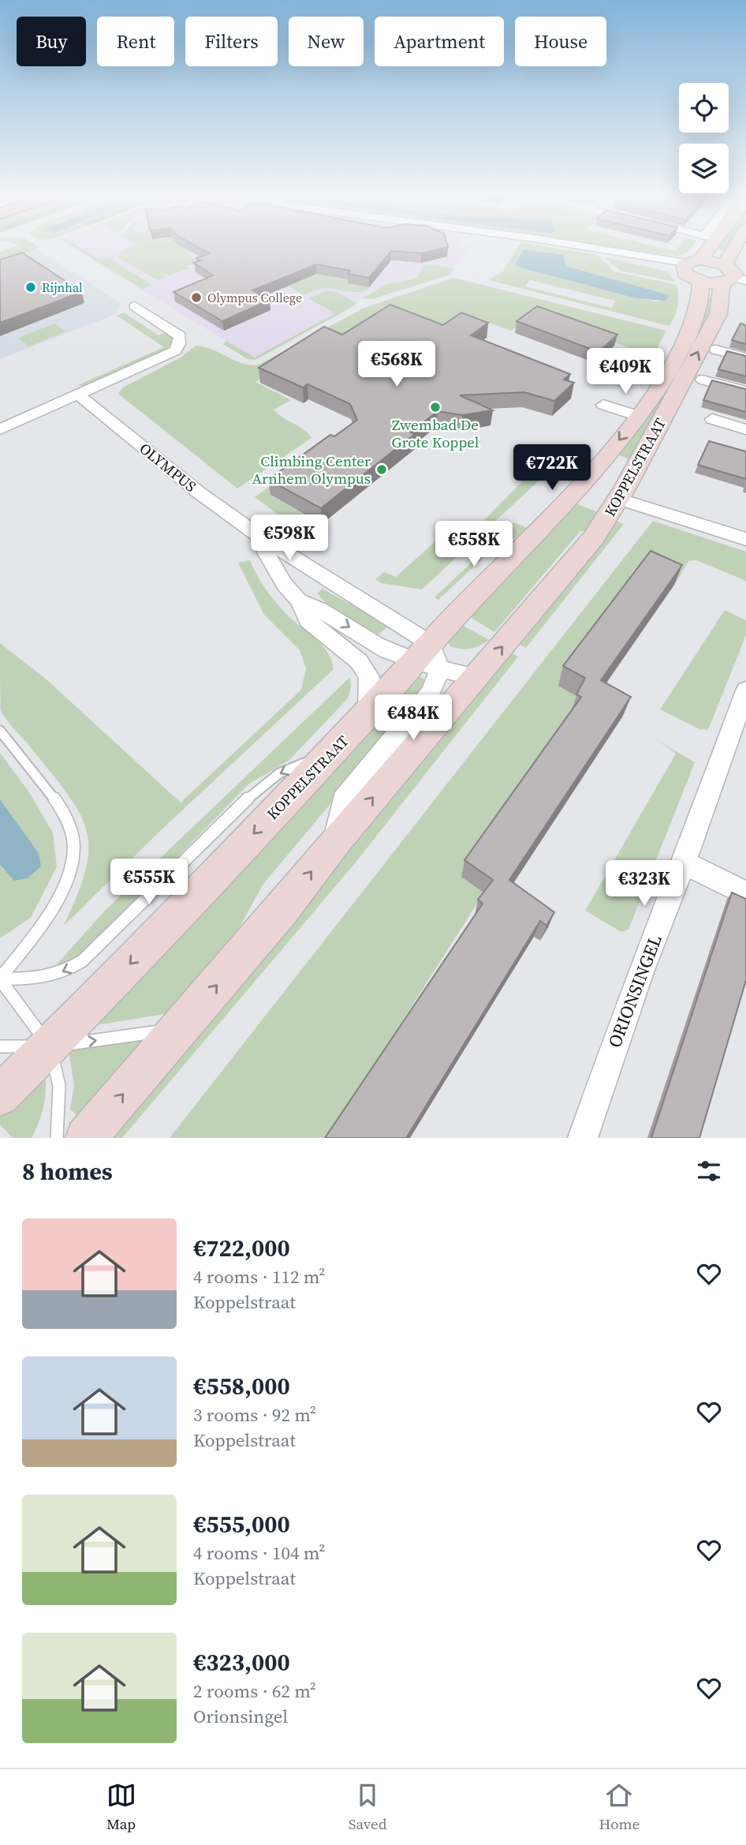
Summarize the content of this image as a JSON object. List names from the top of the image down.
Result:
{
  "streets": {
    "street": ["OLYMPUS", "KOPPELSTRAAT", "ORIONSINGEL"]
  },
  "crossings": [
    ["OLYMPUS", "KOPPELSTRAAT"]
  ],
  "places": [
    "Rijnhal",
    "Olympus College",
    "Zwembad De Grote Koppel",
    "Climbing Center Arnhem Olympus"
  ],
  "page": {
    "chip": [
      "Buy",
      "Rent",
      "Filters",
      "New",
      "Apartment",
      "House"
    ],
    "price": [
      "€568K",
      "€409K",
      "€722K",
      "€598K",
      "€558K",
      "€484K",
      "€555K",
      "€323K"
    ],
    "heading": "8 homes",
    "list": [
      {
        "name": "€722,000",
        "note": "4 rooms · 112 m² · Koppelstraat"
      },
      {
        "name": "€558,000",
        "note": "3 rooms · 92 m² · Koppelstraat"
      },
      {
        "name": "€555,000",
        "note": "4 rooms · 104 m² · Koppelstraat"
      },
      {
        "name": "€323,000",
        "note": "2 rooms · 62 m² · Orionsingel"
      }
    ],
    "tabs": ["Map", "Saved", "Home"]
  }
}
